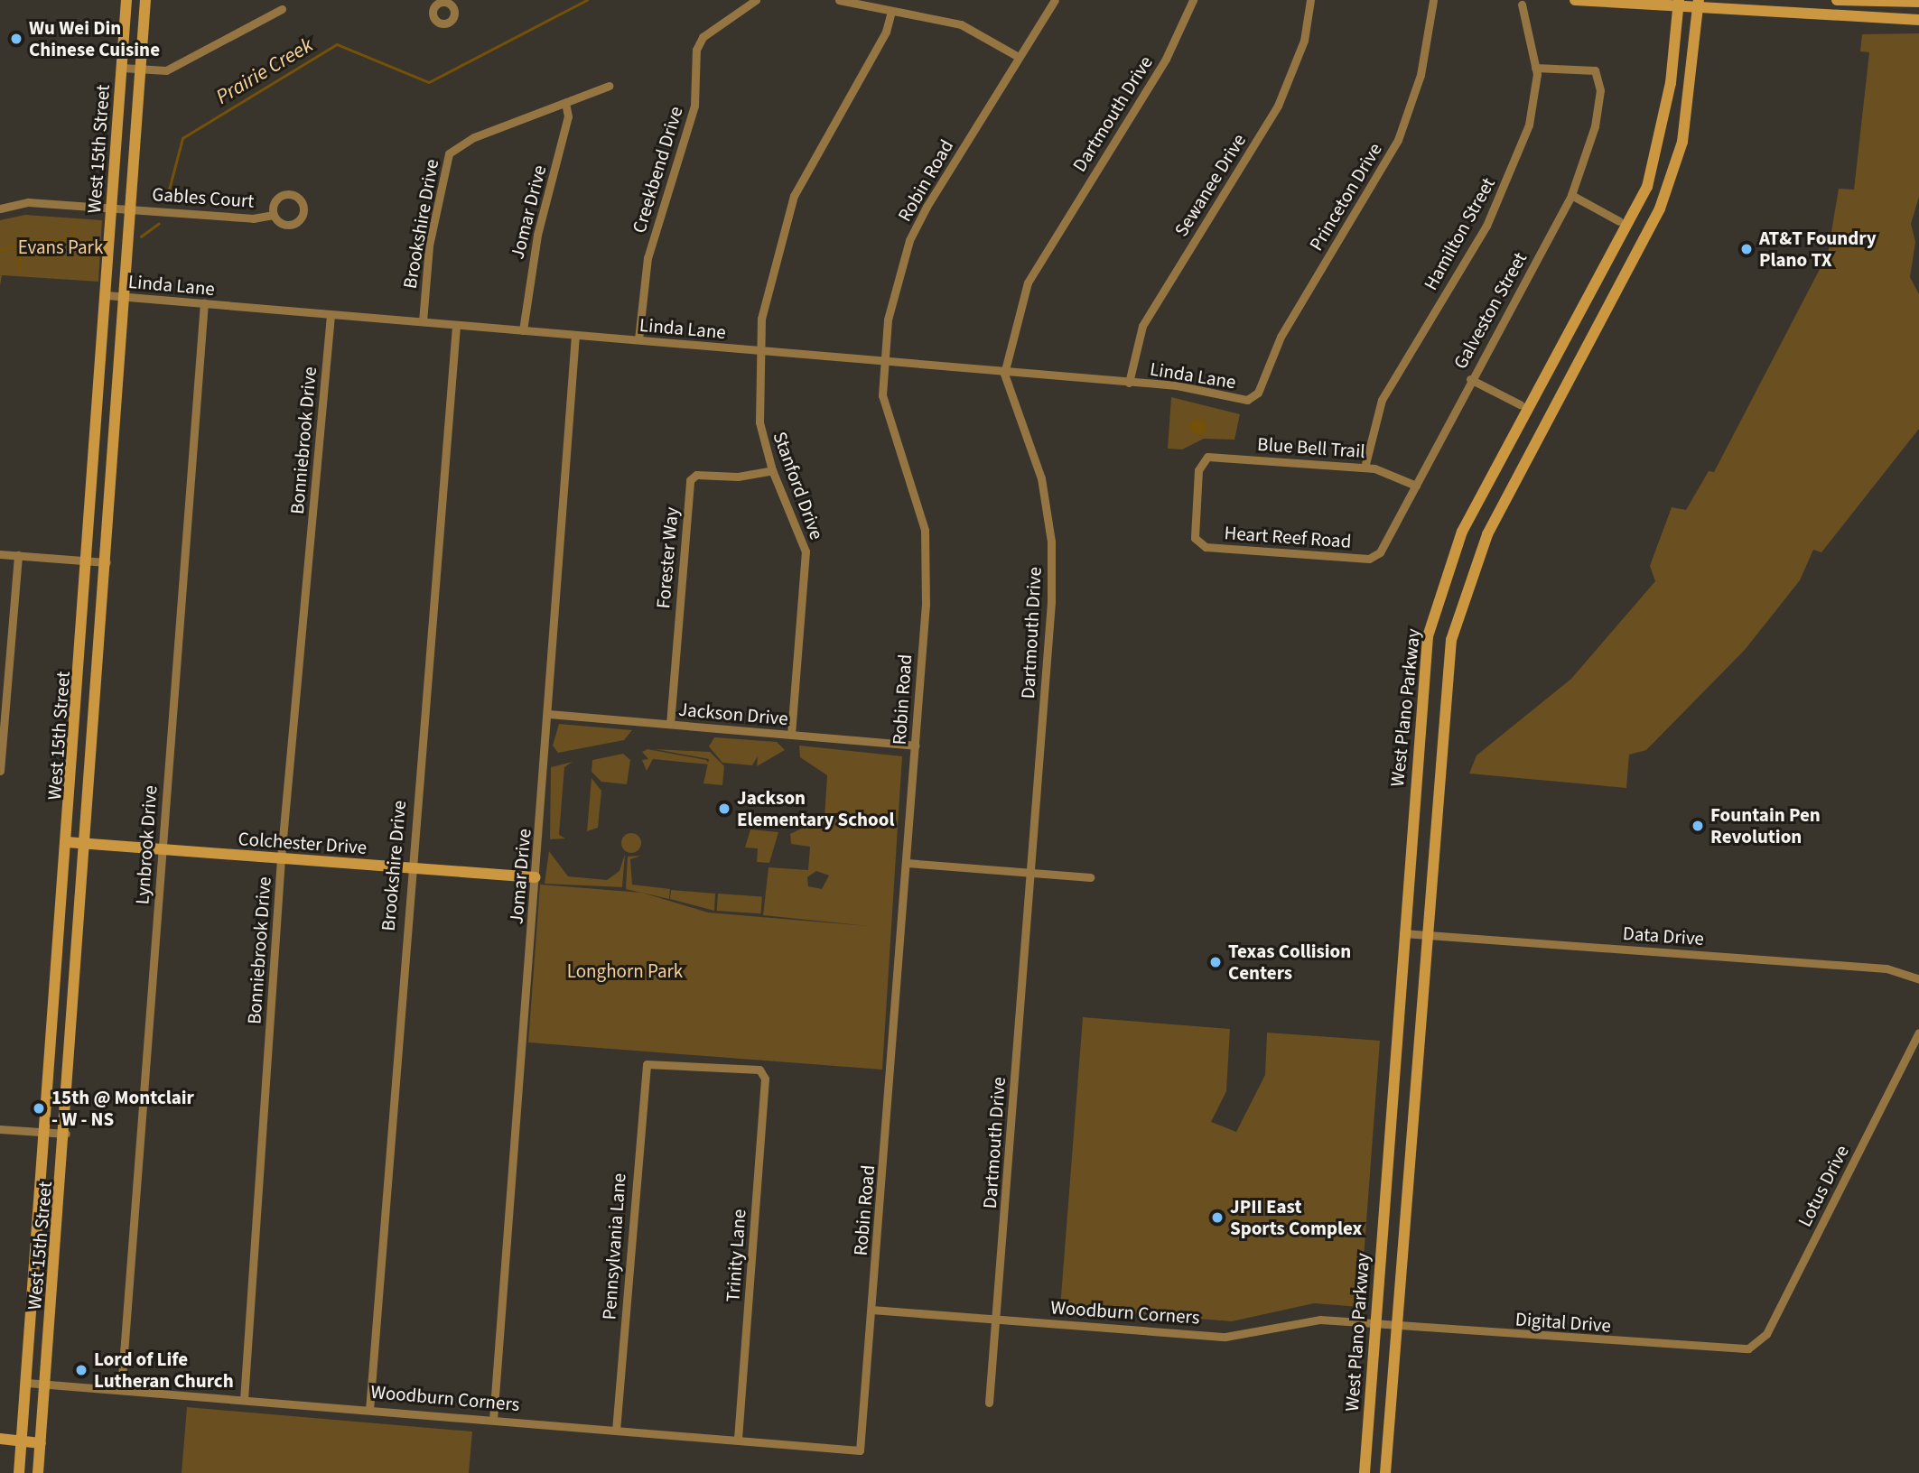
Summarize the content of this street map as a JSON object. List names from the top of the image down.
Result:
{
  "streets": {
    "main road": ["West 15th Street", "West Plano Parkway", "Colchester Drive"],
    "street": [
      "Dartmouth Drive",
      "Creekbend Drive",
      "Robin Road",
      "Sewanee Drive",
      "Princeton Drive",
      "Gables Court",
      "Jomar Drive",
      "Brookshire Drive",
      "Hamilton Street",
      "Linda Lane",
      "Galveston Street",
      "Bonniebrook Drive",
      "Blue Bell Trail",
      "Stanford Drive",
      "Heart Reef Road",
      "Forester Way",
      "Jackson Drive",
      "Lynbrook Drive",
      "Data Drive",
      "Lotus Drive",
      "Pennsylvania Lane",
      "Trinity Lane",
      "Woodburn Corners",
      "Digital Drive"
    ]
  },
  "crossings": [
    ["Dartmouth Drive", "Linda Lane"],
    ["Dartmouth Drive", "Woodburn Corners"],
    ["West 15th Street", "Gables Court"],
    ["West 15th Street", "Linda Lane"],
    ["West 15th Street", "Colchester Drive"],
    ["West 15th Street", "Woodburn Corners"],
    ["Creekbend Drive", "Linda Lane"],
    ["Robin Road", "Linda Lane"],
    ["Robin Road", "Jackson Drive"],
    ["Robin Road", "Woodburn Corners"],
    ["Sewanee Drive", "Linda Lane"],
    ["Princeton Drive", "Linda Lane"],
    ["Jomar Drive", "Brookshire Drive"],
    ["Jomar Drive", "Linda Lane"],
    ["Jomar Drive", "Jackson Drive"],
    ["Jomar Drive", "Colchester Drive"],
    ["Jomar Drive", "Woodburn Corners"],
    ["Brookshire Drive", "Linda Lane"],
    ["Brookshire Drive", "Colchester Drive"],
    ["Brookshire Drive", "Woodburn Corners"],
    ["Hamilton Street", "Galveston Street"],
    ["Hamilton Street", "Blue Bell Trail"],
    ["Linda Lane", "Bonniebrook Drive"],
    ["Linda Lane", "Stanford Drive"],
    ["Linda Lane", "Lynbrook Drive"],
    ["Galveston Street", "Blue Bell Trail"],
    ["Galveston Street", "Heart Reef Road"],
    ["Bonniebrook Drive", "Colchester Drive"],
    ["Bonniebrook Drive", "Woodburn Corners"],
    ["Blue Bell Trail", "Heart Reef Road"],
    ["Stanford Drive", "Forester Way"],
    ["Stanford Drive", "Jackson Drive"],
    ["Forester Way", "Jackson Drive"],
    ["West Plano Parkway", "Data Drive"],
    ["West Plano Parkway", "Woodburn Corners"],
    ["West Plano Parkway", "Digital Drive"],
    ["Colchester Drive", "Lynbrook Drive"],
    ["Lynbrook Drive", "Woodburn Corners"],
    ["Lotus Drive", "Digital Drive"],
    ["Pennsylvania Lane", "Trinity Lane"],
    ["Pennsylvania Lane", "Woodburn Corners"],
    ["Trinity Lane", "Woodburn Corners"],
    ["Woodburn Corners", "Digital Drive"]
  ],
  "water": ["Prairie Creek"],
  "parks": ["Evans Park", "Longhorn Park"],
  "places": [
    "Wu Wei Din Chinese Cuisine",
    "AT&T Foundry Plano TX",
    "Jackson Elementary School",
    "Fountain Pen Revolution",
    "Texas Collision Centers",
    "15th @ Montclair - W - NS",
    "JPII East Sports Complex",
    "Lord of Life Lutheran Church"
  ]
}
